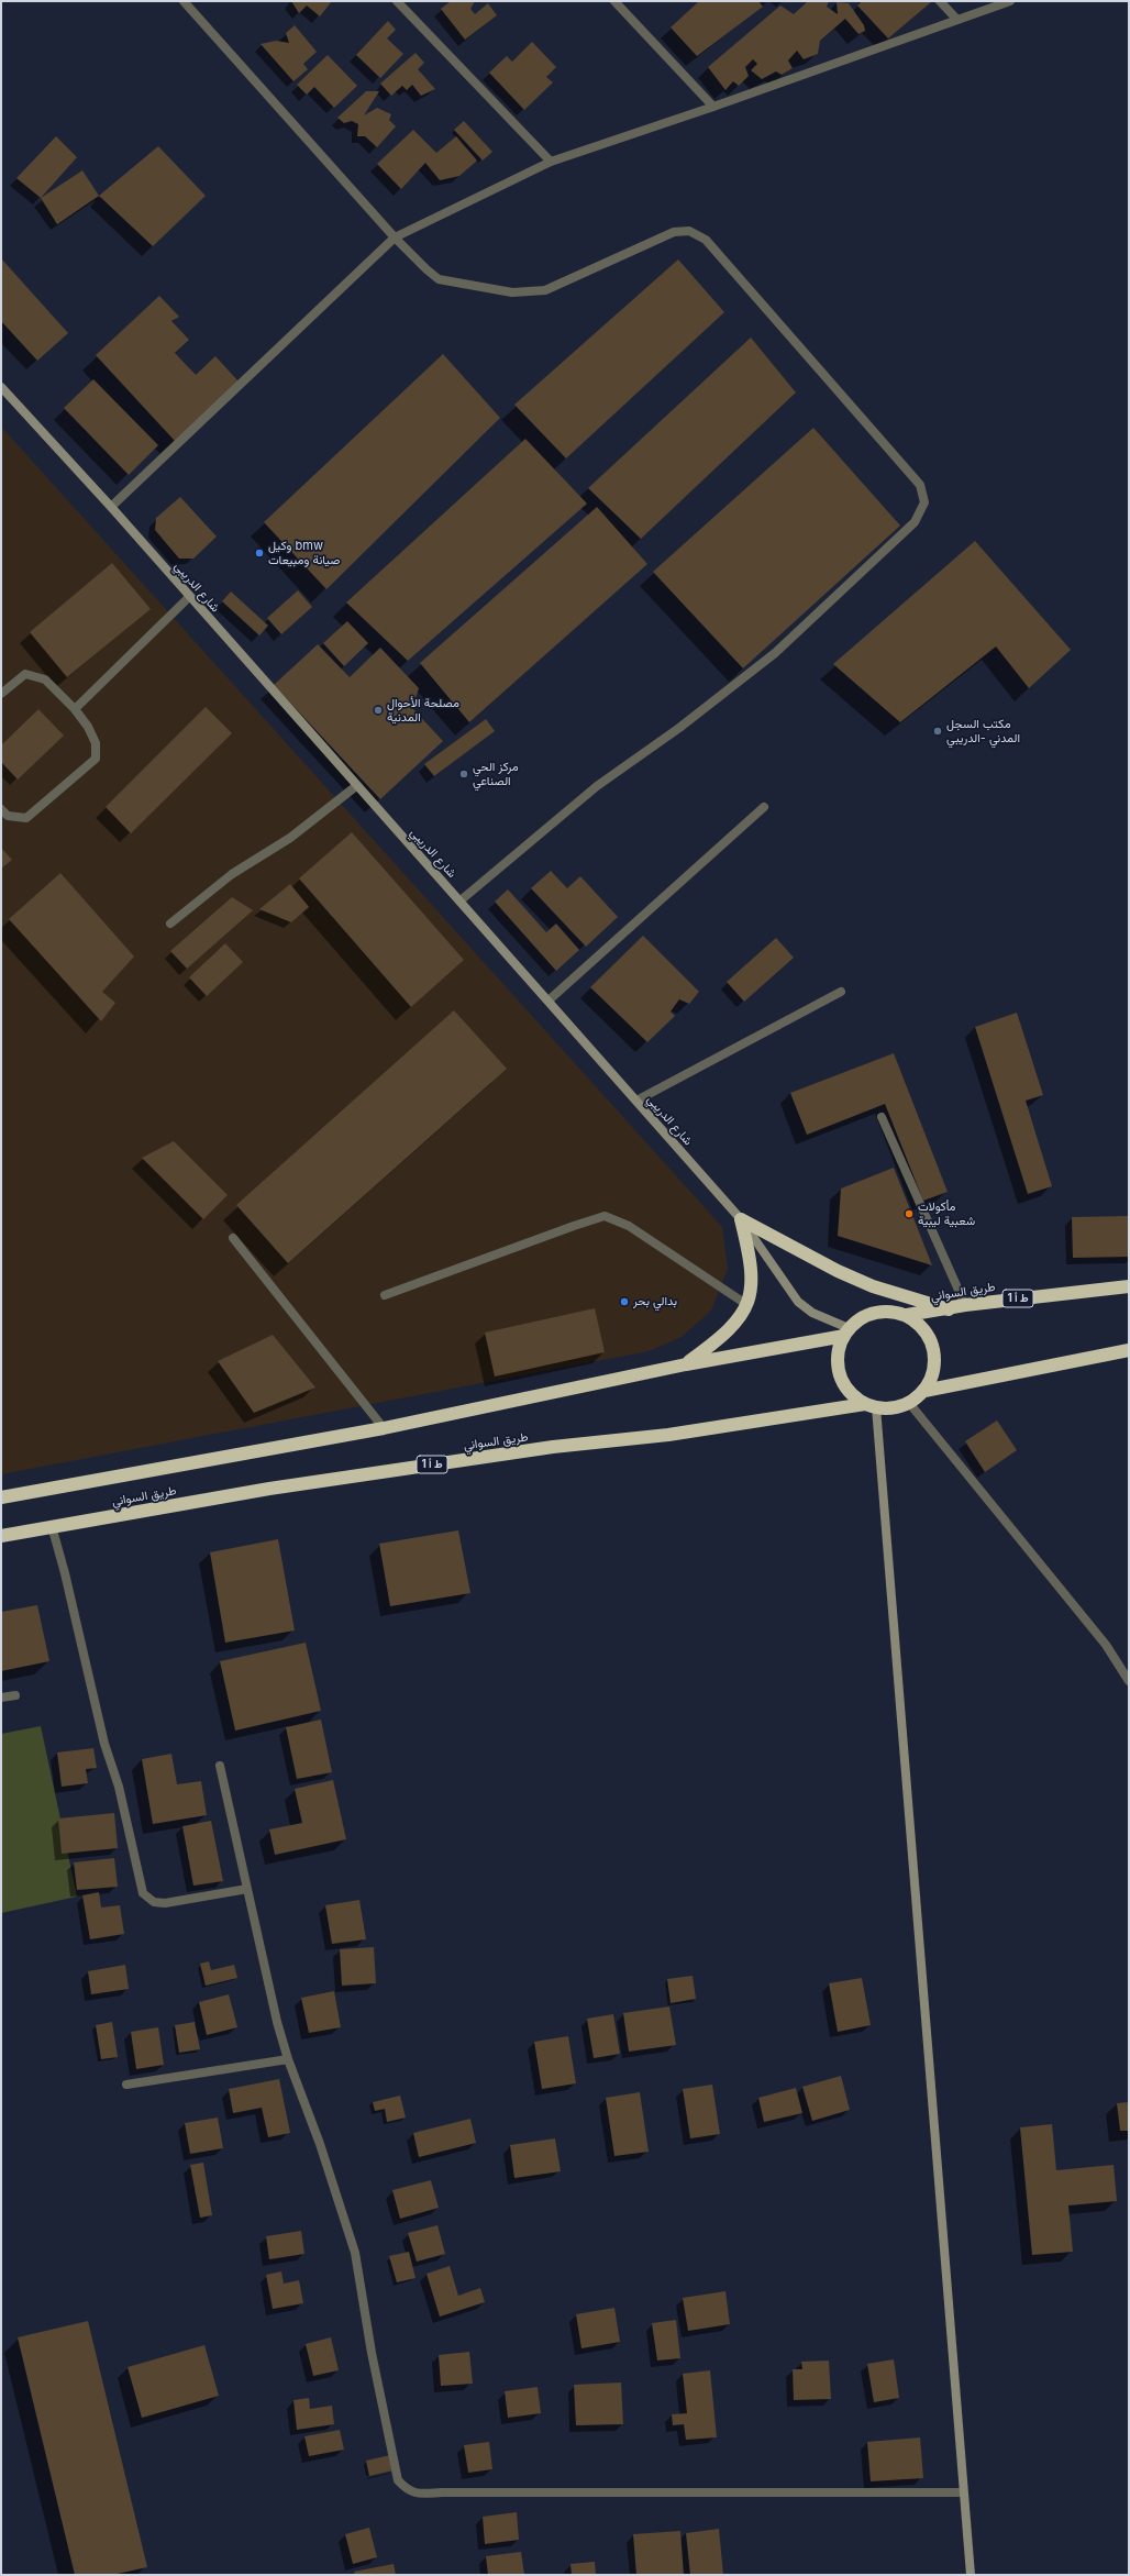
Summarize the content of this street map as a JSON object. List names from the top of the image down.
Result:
{
  "streets": {
    "highway": ["طريق السواني", "ط أ 1"],
    "street": ["شارع الدريبي"]
  },
  "crossings": [
    ["شارع الدريبي", "طريق السواني"]
  ],
  "places": [
    "وكيل bmw صيانة ومبيعات",
    "مصلحة الأحوال المدنية",
    "مكتب السجل المدني -الدريبي",
    "مركز الحي الصناعي",
    "مأكولات شعبية ليبية",
    "بدالي بحر"
  ]
}
